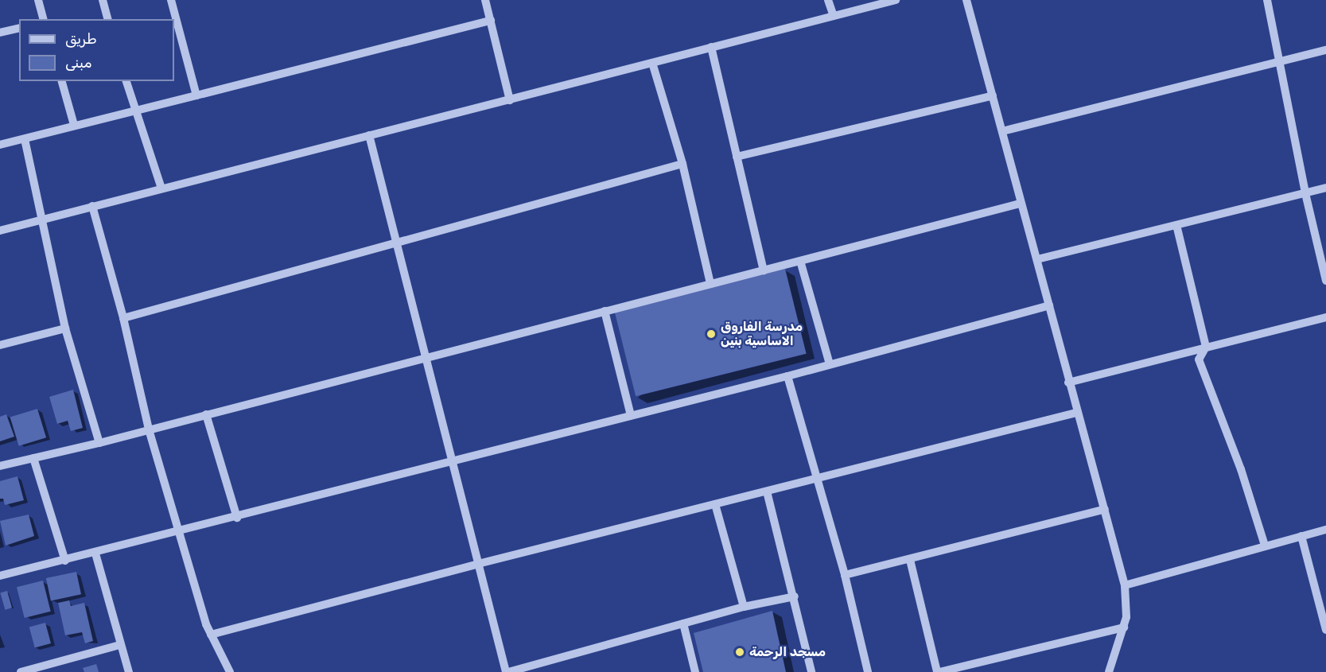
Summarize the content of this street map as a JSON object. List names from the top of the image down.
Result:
{
  "places": ["مدرسة الفاروق الاساسية بنين", "مسجد الرحمة"],
  "legend": ["طريق", "مبنى"]
}
